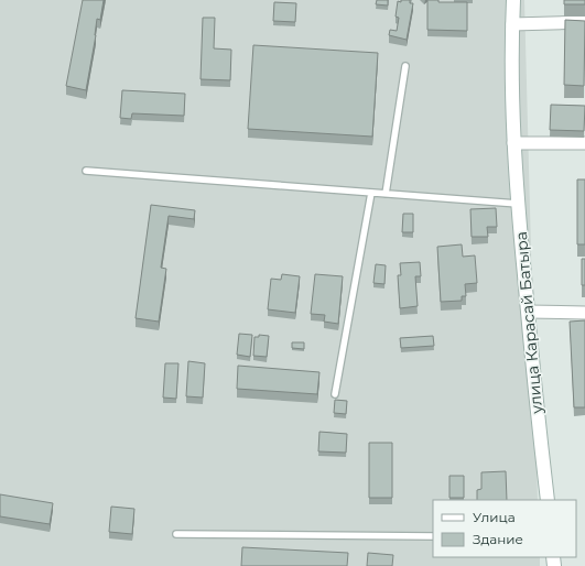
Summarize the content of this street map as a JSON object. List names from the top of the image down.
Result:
{
  "streets": {
    "main road": ["улица Карасай Батыра"]
  },
  "legend": ["Улица", "Здание"]
}
